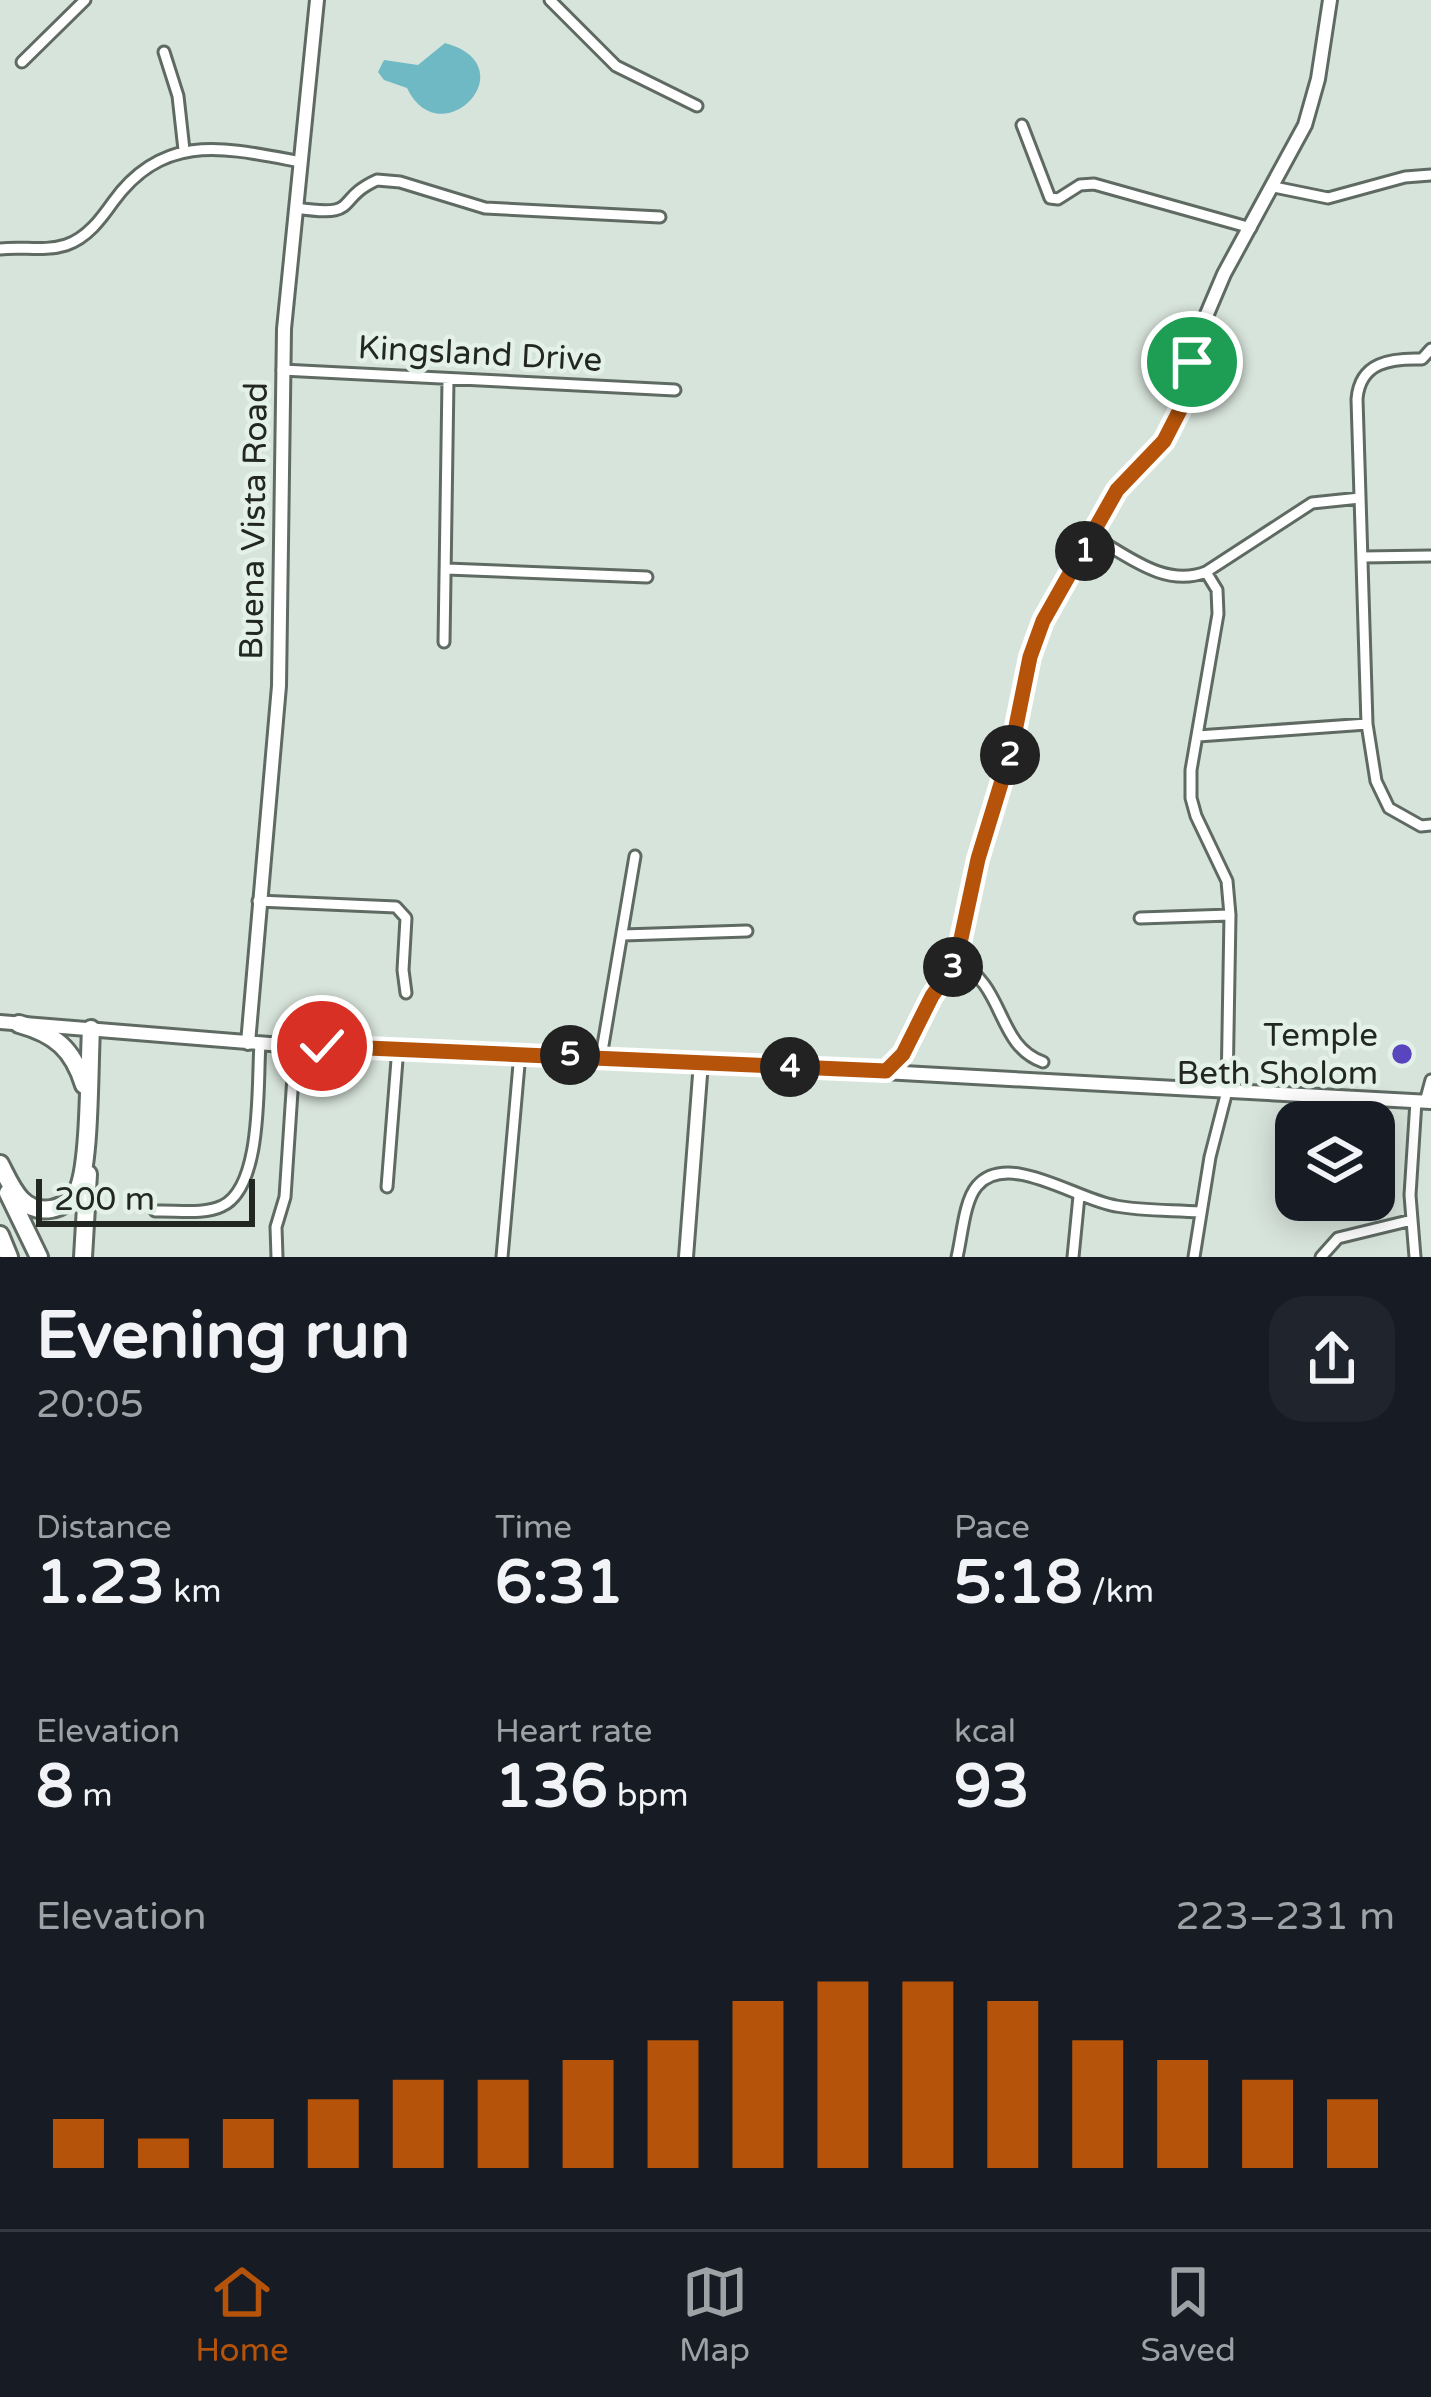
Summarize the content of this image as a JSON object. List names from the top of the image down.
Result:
{
  "streets": {
    "street": ["Kingsland Drive", "Buena Vista Road"]
  },
  "crossings": [
    ["Kingsland Drive", "Buena Vista Road"]
  ],
  "places": ["Temple Beth Sholom"],
  "scale_bar": "200 m",
  "page": {
    "pins": [
      "1",
      "2",
      "3",
      "5",
      "4"
    ],
    "scale": "200 m",
    "heading": ["Evening run", "20:05"],
    "stats": [
      ["Distance", "1.23 km"],
      ["Time", "6:31"],
      ["Pace", "5:18 /km"],
      ["Elevation", "8 m"],
      ["Heart rate", "136 bpm"],
      ["kcal", "93"]
    ],
    "chart": ["Elevation", "223–231 m"],
    "tabs": ["Home", "Map", "Saved"]
  }
}
